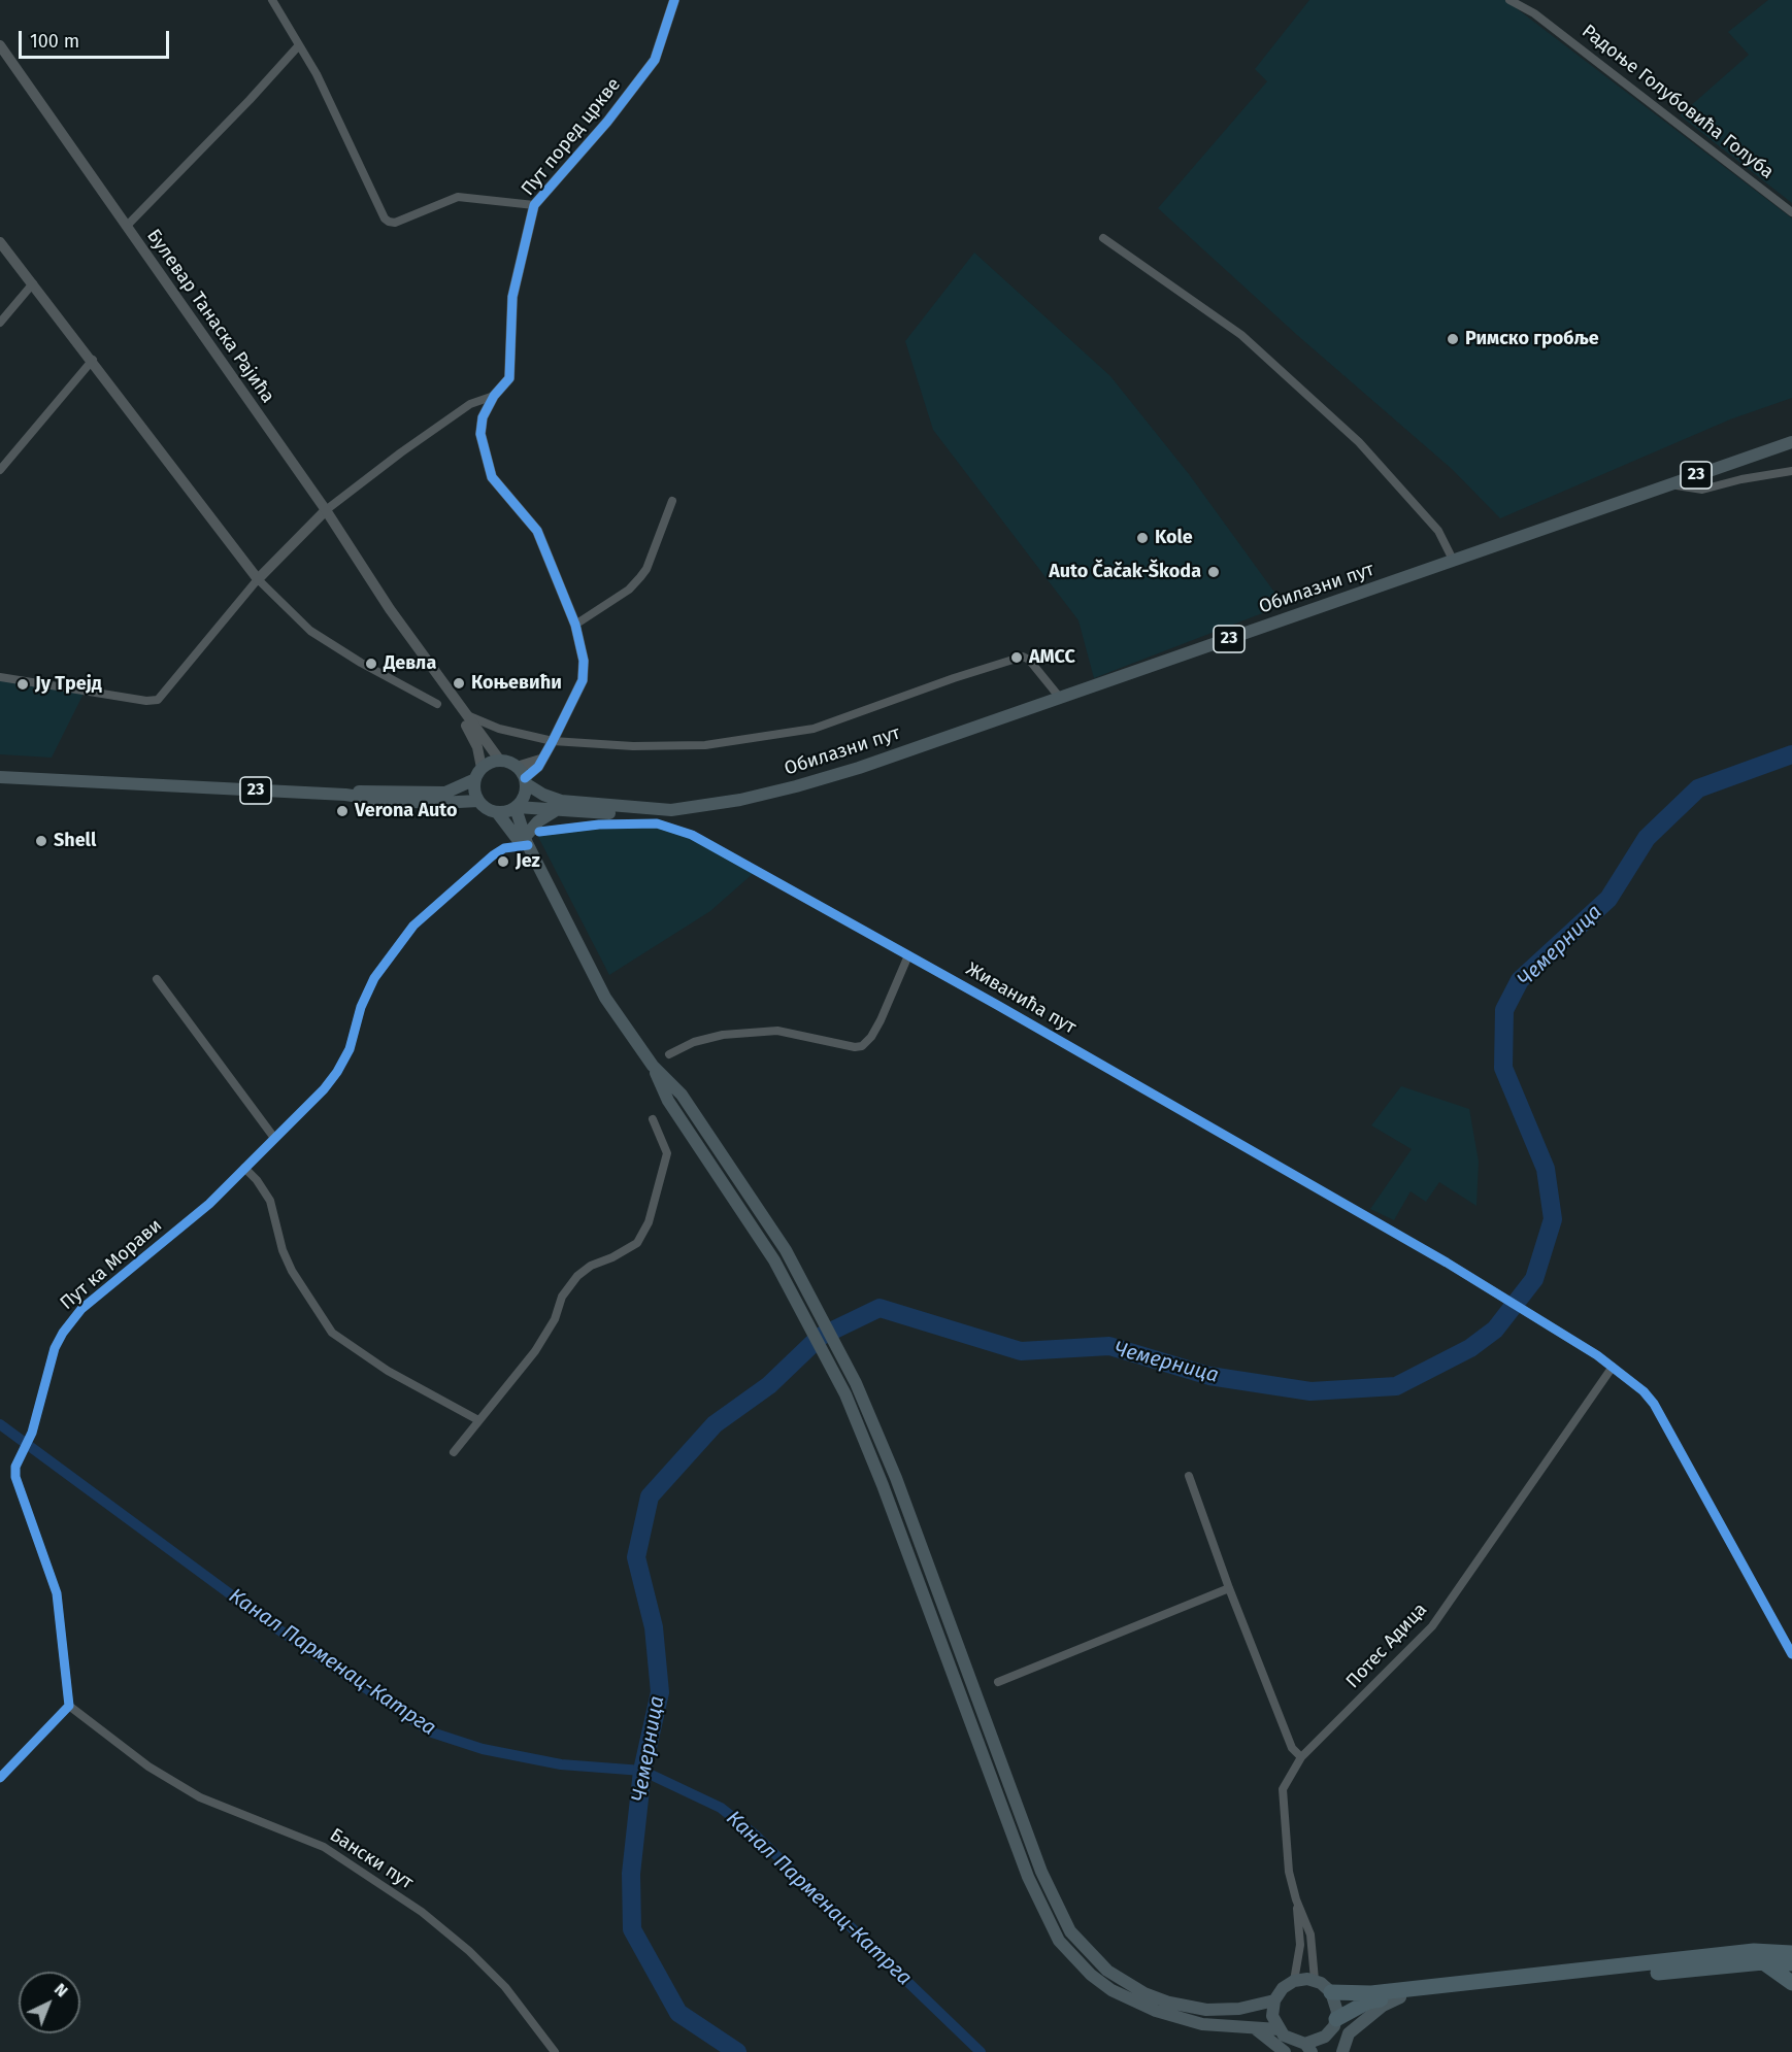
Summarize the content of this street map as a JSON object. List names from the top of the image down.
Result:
{
  "streets": {
    "main road": ["23", "Обилазни пут"],
    "street": [
      "Радоње Голубовића Голуба",
      "Пут поред цркве",
      "Булевар Танаска Рајића",
      "Живанића пут",
      "Пут ка Морави",
      "Потес Адица",
      "Бански пут"
    ]
  },
  "crossings": [
    ["Пут поред цркве", "23"],
    ["23", "Обилазни пут"],
    ["23", "Живанића пут"],
    ["Обилазни пут", "Живанића пут"],
    ["Живанића пут", "Потес Адица"],
    ["Пут ка Морави", "Бански пут"]
  ],
  "water": ["Чемерница", "Канал Парменац-Катрга"],
  "places": [
    "Римско гробље",
    "Kole",
    "Auto Čačak-Škoda",
    "АМСС",
    "Девла",
    "Коњевићи",
    "Ју Трејд",
    "Verona Auto",
    "Shell",
    "Jez"
  ],
  "scale_bar": "100 m",
  "north": "top right"
}
